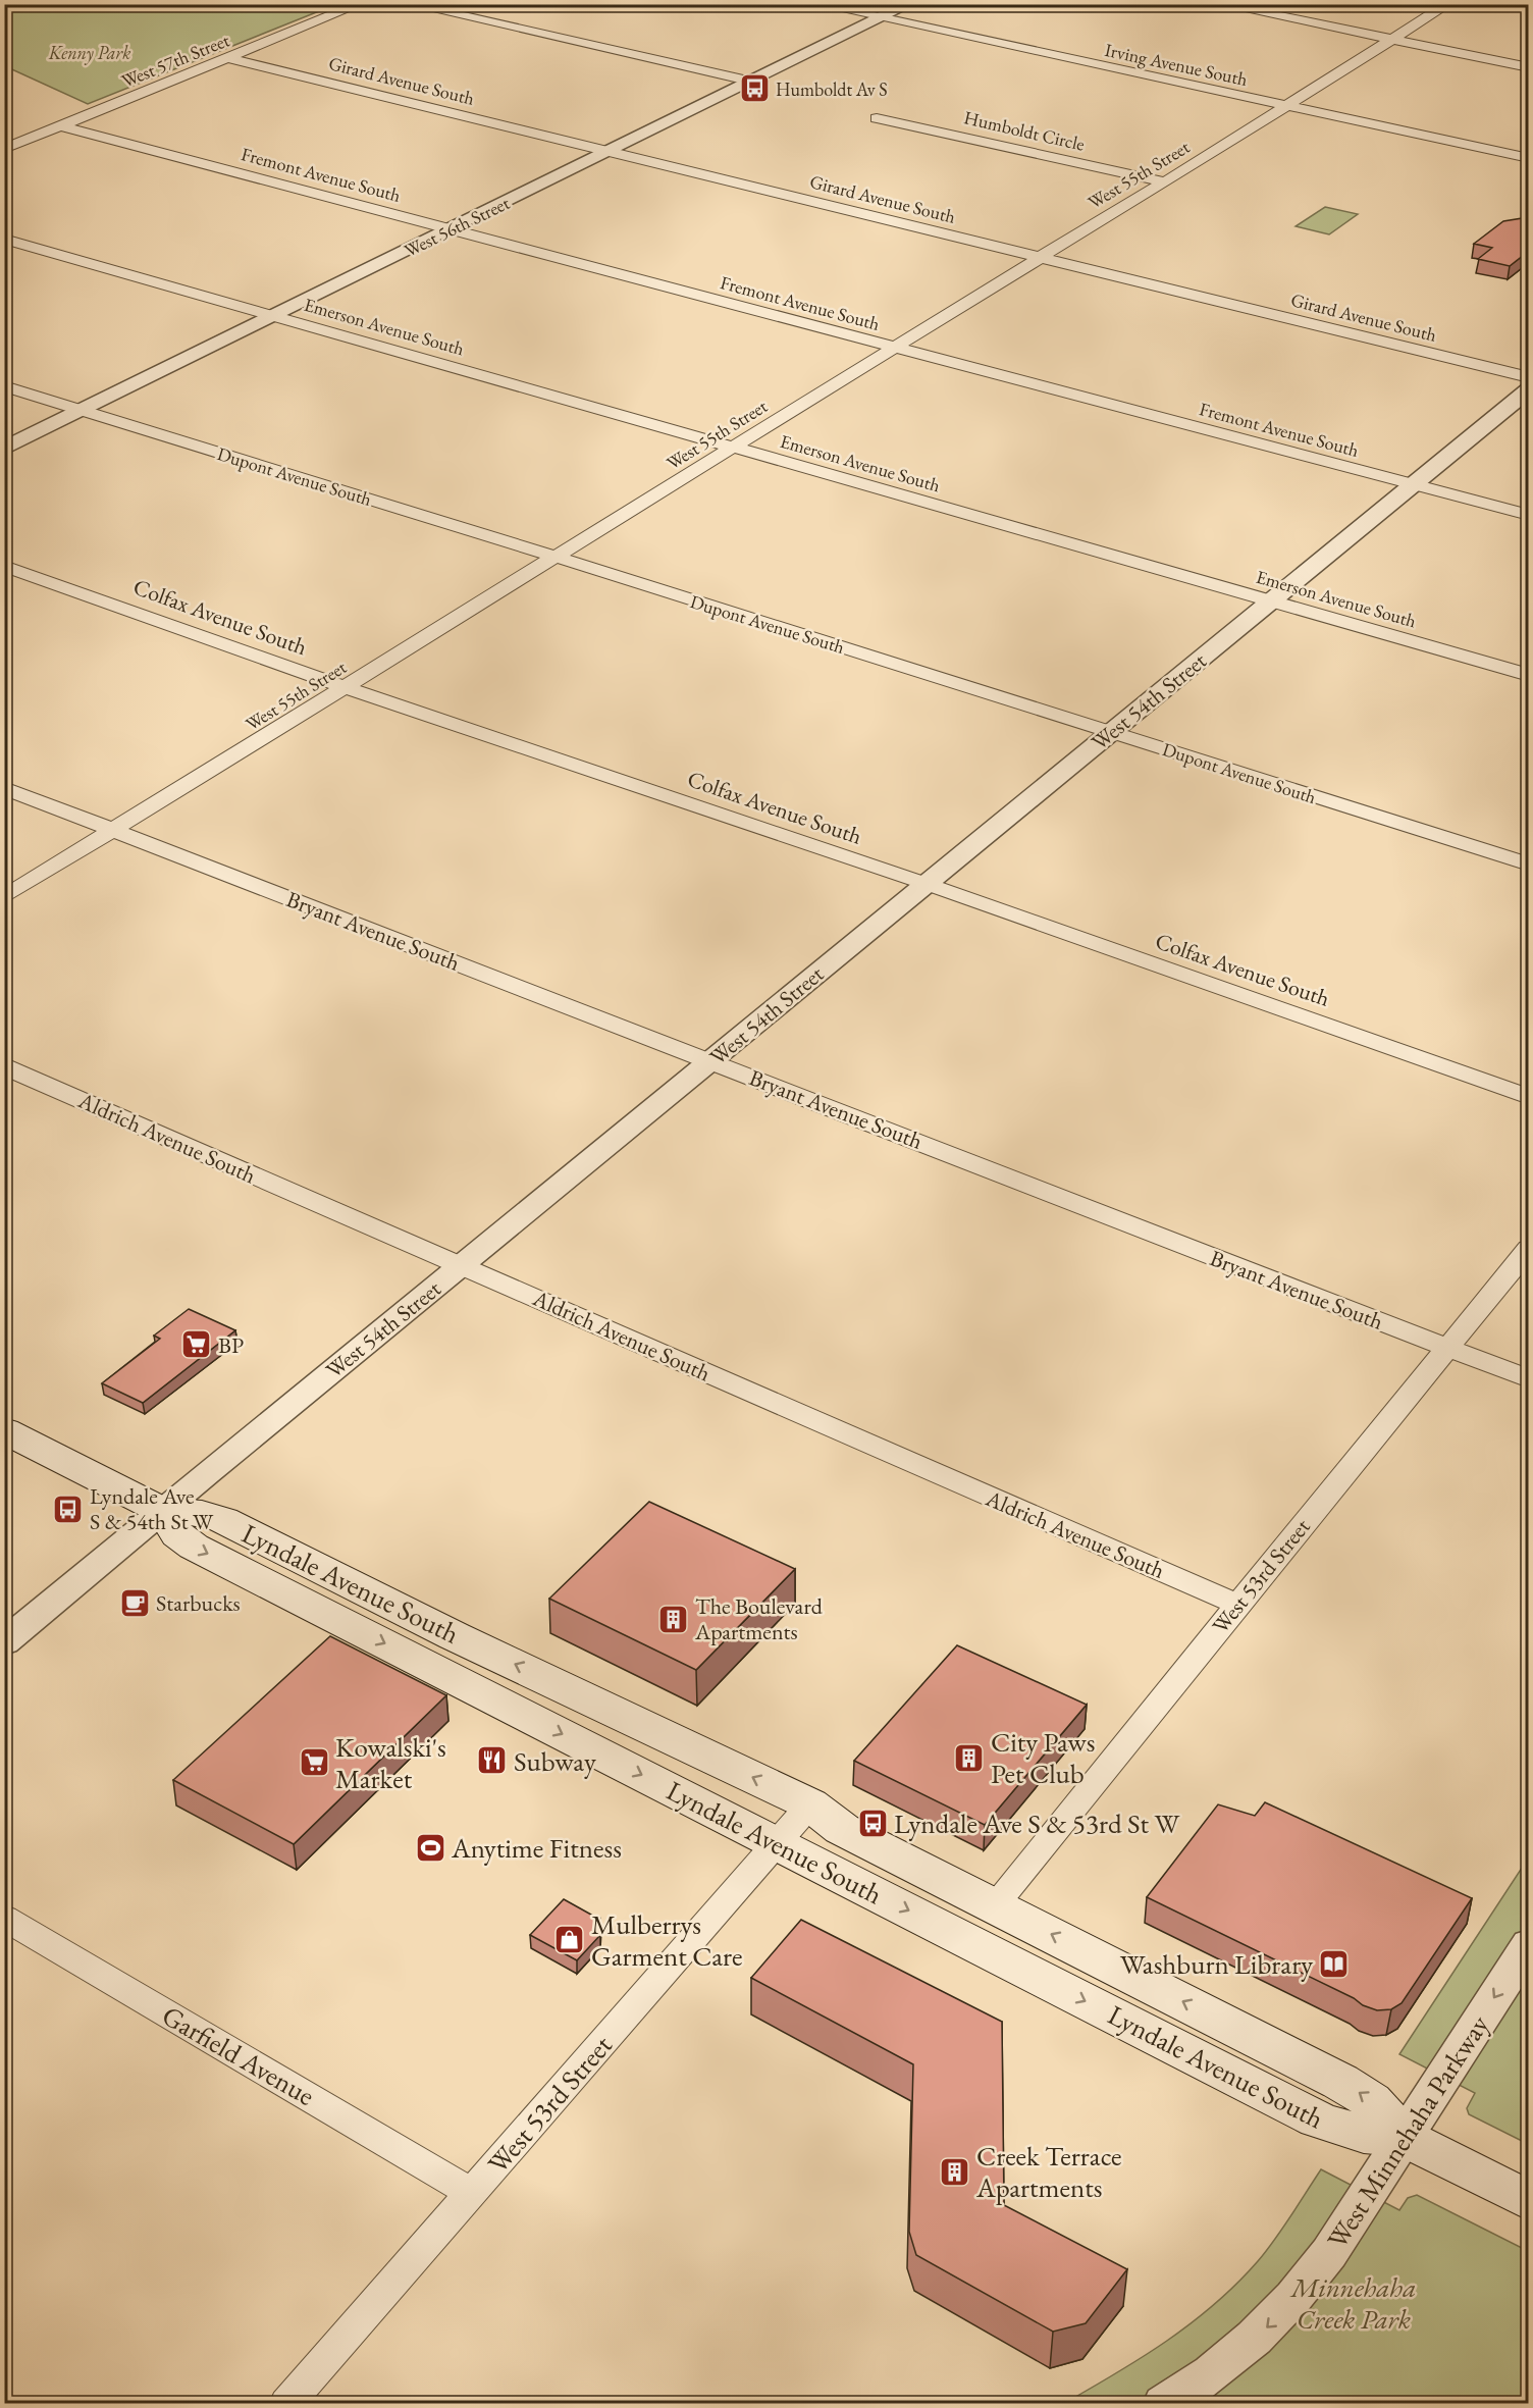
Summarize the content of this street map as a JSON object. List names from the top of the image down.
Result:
{
  "streets": {
    "main road": ["Lyndale Avenue South"],
    "street": [
      "West 57th Street",
      "Irving Avenue South",
      "Girard Avenue South",
      "Humboldt Circle",
      "Fremont Avenue South",
      "West 55th Street",
      "West 56th Street",
      "Emerson Avenue South",
      "Dupont Avenue South",
      "Colfax Avenue South",
      "West 54th Street",
      "Bryant Avenue South",
      "Aldrich Avenue South",
      "West 53rd Street",
      "Garfield Avenue",
      "West Minnehaha Parkway"
    ]
  },
  "crossings": [
    ["West 57th Street", "Girard Avenue South"],
    ["West 57th Street", "Fremont Avenue South"],
    ["Irving Avenue South", "West 55th Street"],
    ["Irving Avenue South", "West 56th Street"],
    ["Girard Avenue South", "West 55th Street"],
    ["Girard Avenue South", "West 56th Street"],
    ["Humboldt Circle", "West 55th Street"],
    ["Fremont Avenue South", "West 55th Street"],
    ["Fremont Avenue South", "West 56th Street"],
    ["Fremont Avenue South", "West 54th Street"],
    ["West 55th Street", "Emerson Avenue South"],
    ["West 55th Street", "Dupont Avenue South"],
    ["West 55th Street", "Colfax Avenue South"],
    ["West 55th Street", "Bryant Avenue South"],
    ["West 56th Street", "Emerson Avenue South"],
    ["West 56th Street", "Dupont Avenue South"],
    ["Emerson Avenue South", "West 54th Street"],
    ["Dupont Avenue South", "West 54th Street"],
    ["Colfax Avenue South", "West 54th Street"],
    ["West 54th Street", "Bryant Avenue South"],
    ["West 54th Street", "Aldrich Avenue South"],
    ["West 54th Street", "Lyndale Avenue South"],
    ["Bryant Avenue South", "West 53rd Street"],
    ["Aldrich Avenue South", "West 53rd Street"],
    ["West 53rd Street", "Lyndale Avenue South"],
    ["West 53rd Street", "Garfield Avenue"],
    ["Lyndale Avenue South", "West Minnehaha Parkway"]
  ],
  "one_way": ["West Minnehaha Parkway"],
  "parks": ["Kenny Park", "Minnehaha Creek Park"],
  "places": {
    "bus stop": ["Humboldt Av S", "Lyndale Ave S & 54th St W", "Lyndale Ave S & 53rd St W"],
    "supermarket": ["BP", "Kowalski's Market"],
    "cafe": ["Starbucks"],
    "building": ["The Boulevard Apartments", "City Paws Pet Club", "Creek Terrace Apartments"],
    "restaurant": ["Subway"],
    "sports": ["Anytime Fitness"],
    "shop": ["Mulberrys Garment Care"],
    "library": ["Washburn Library"]
  }
}
